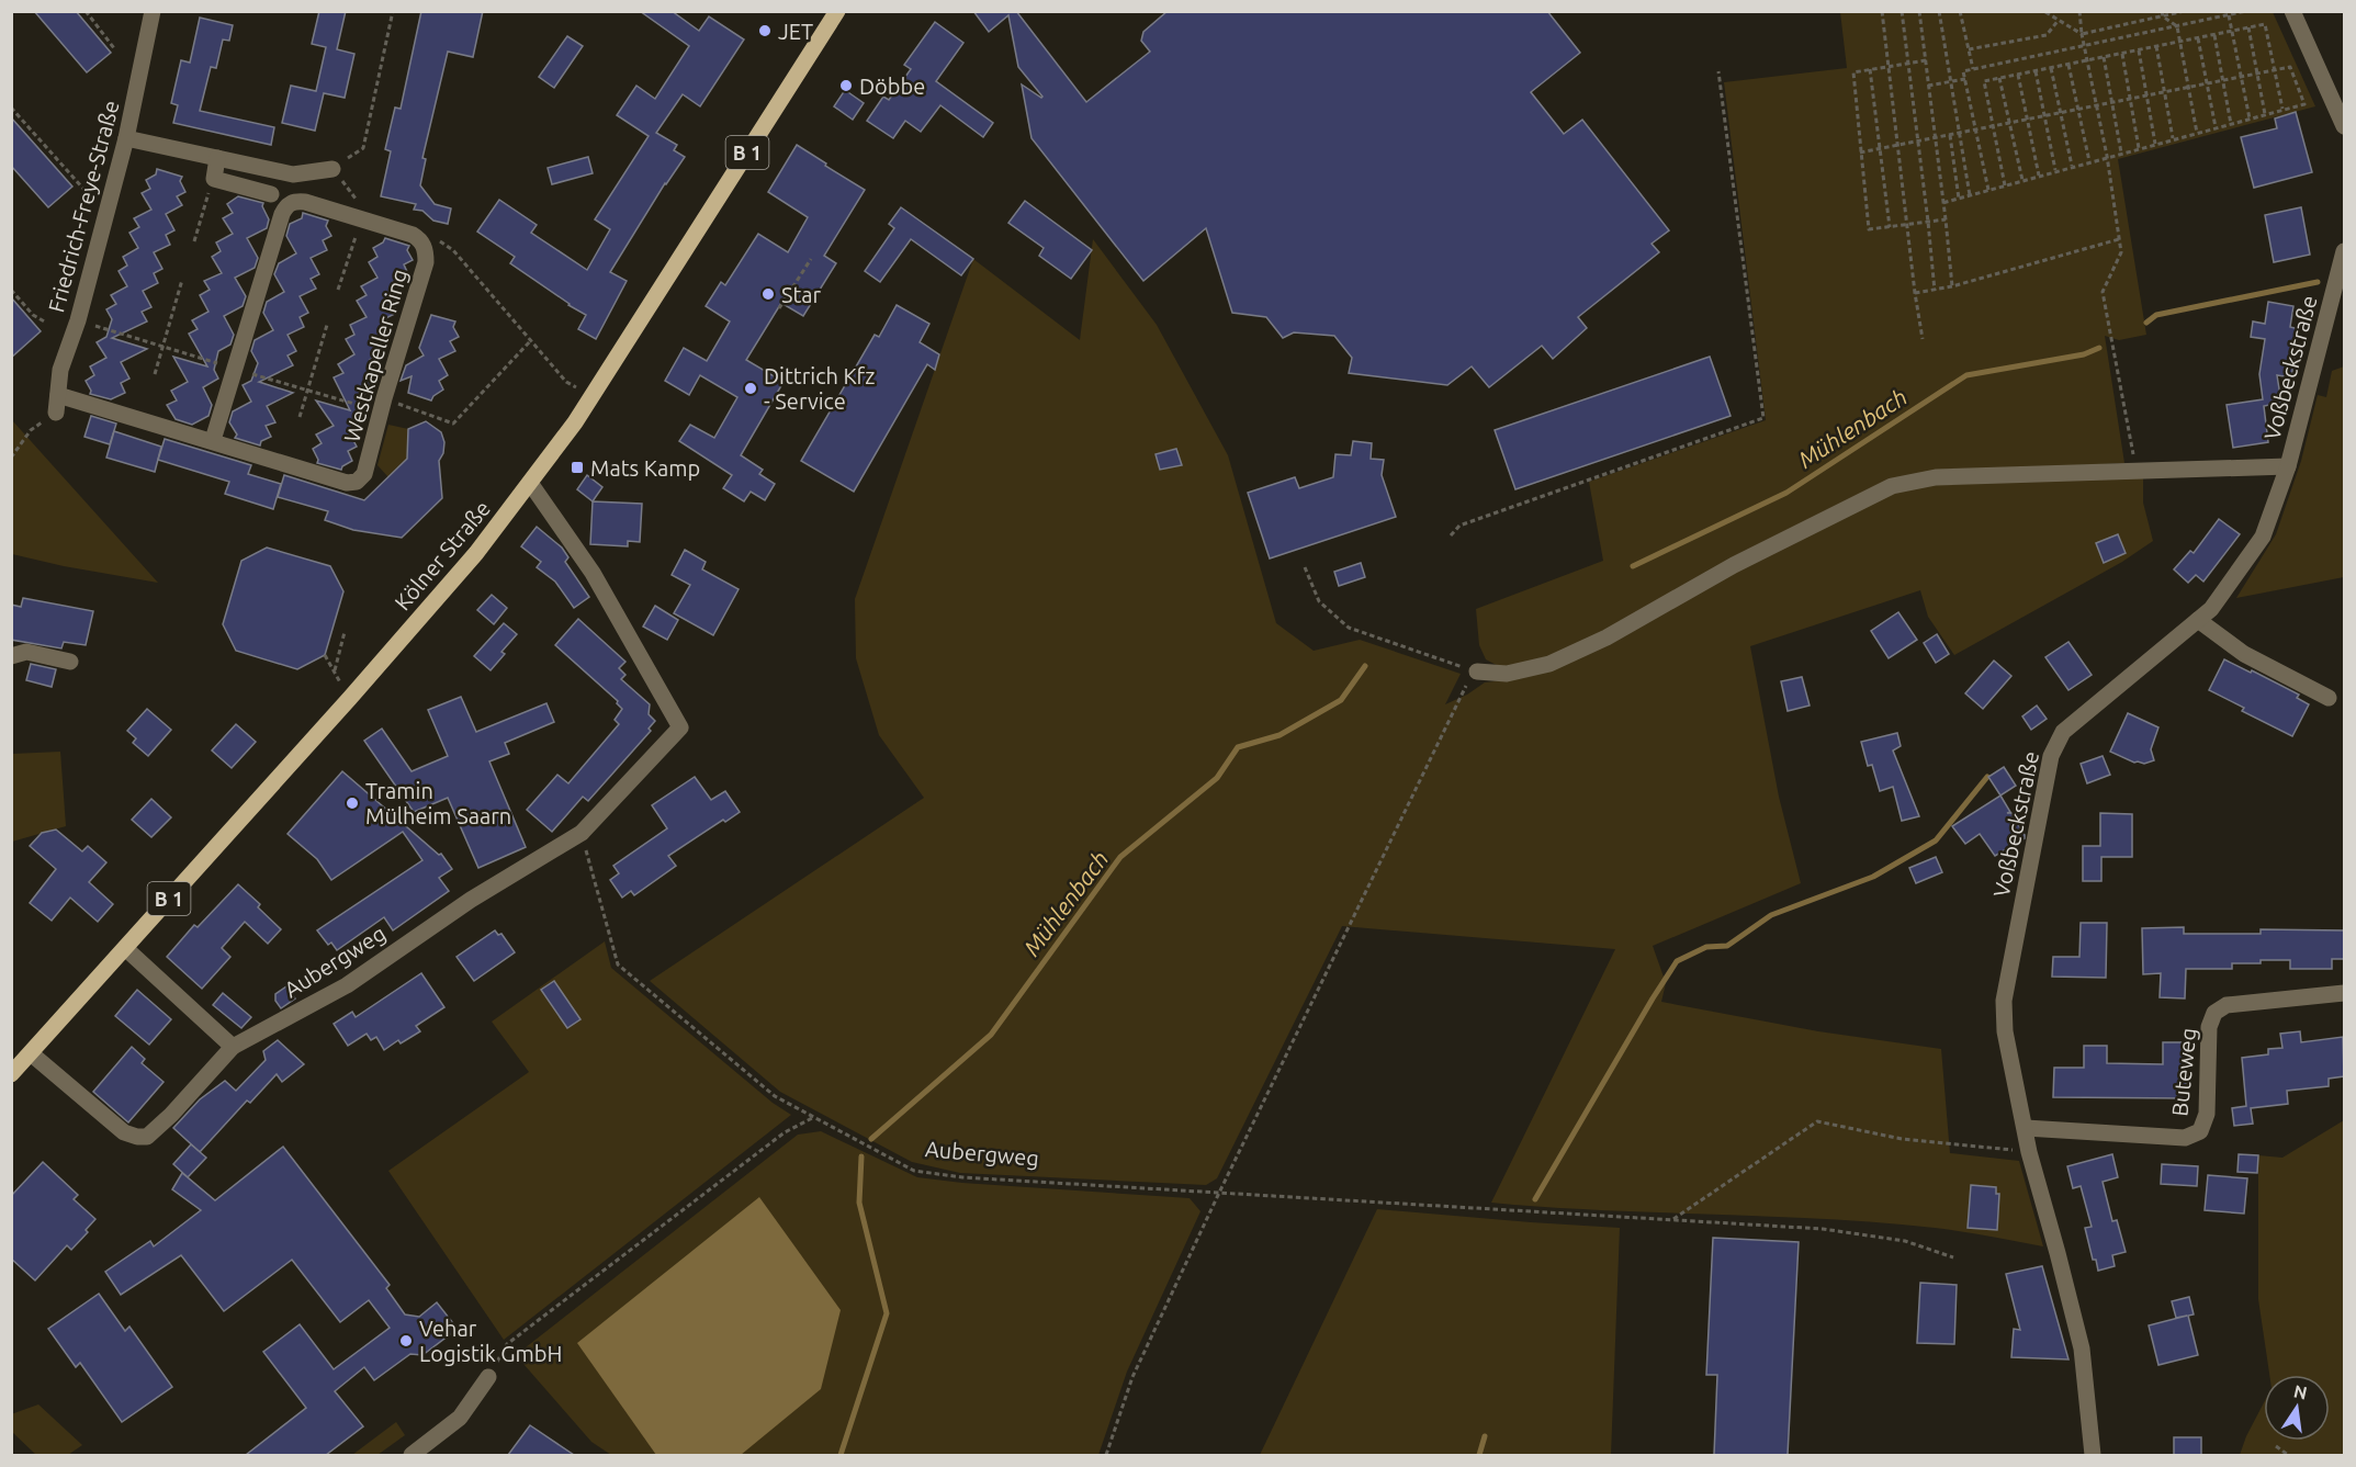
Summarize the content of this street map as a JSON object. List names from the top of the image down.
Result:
{
  "streets": {
    "main road": ["B 1", "Kölner Straße"],
    "street": [
      "Friedrich-Freye-Straße",
      "Westkapeller Ring",
      "Voßbeckstraße",
      "Aubergweg",
      "Buteweg"
    ]
  },
  "crossings": [
    ["Friedrich-Freye-Straße", "Westkapeller Ring"],
    ["Voßbeckstraße", "Buteweg"],
    ["Kölner Straße", "Aubergweg"]
  ],
  "water": ["Mühlenbach"],
  "places": {
    "other": [
      "JET",
      "Döbbe",
      "Star",
      "Dittrich Kfz - Service",
      "Tramin Mülheim Saarn",
      "Vehar Logistik GmbH"
    ],
    "transit": ["Mats Kamp"]
  },
  "north": "top"
}
